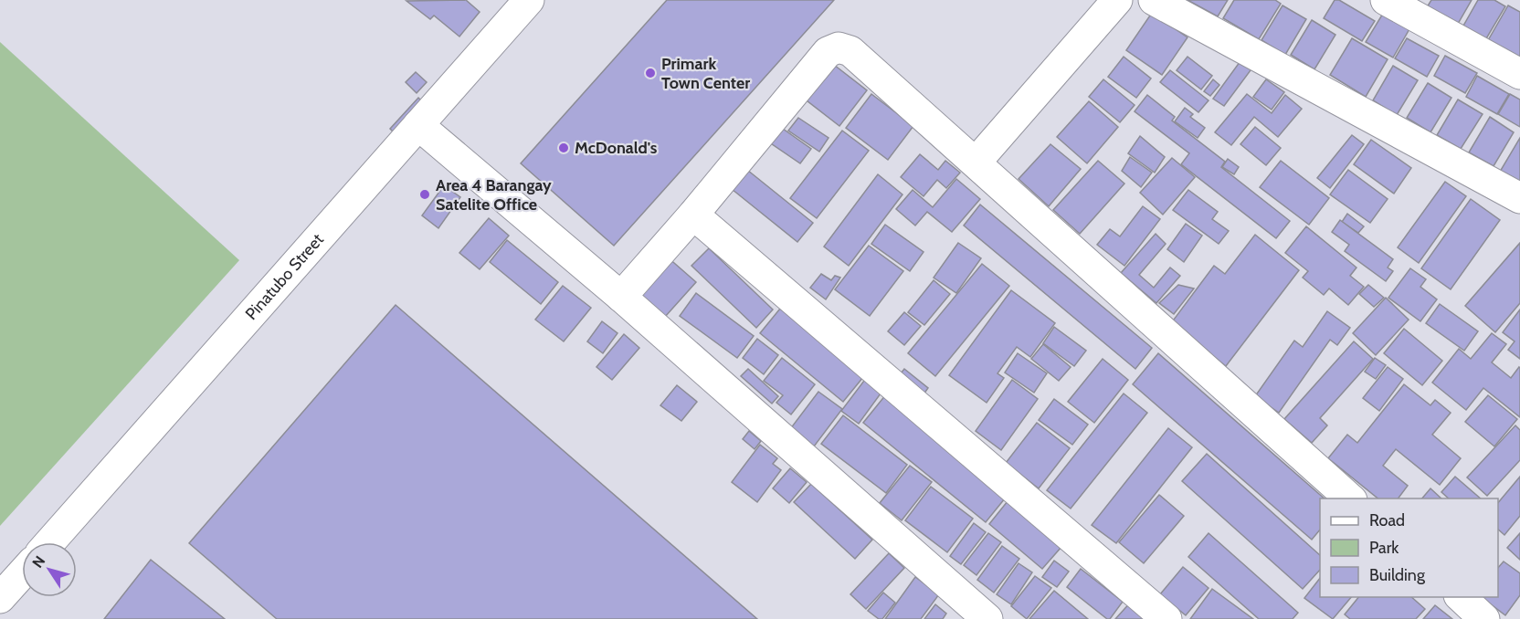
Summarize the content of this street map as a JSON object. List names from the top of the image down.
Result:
{
  "streets": {
    "street": ["Pinatubo Street"]
  },
  "places": ["Primark Town Center", "McDonald's", "Area 4 Barangay Satelite Office"],
  "legend": ["Road", "Park", "Building"],
  "north": "top left"
}
